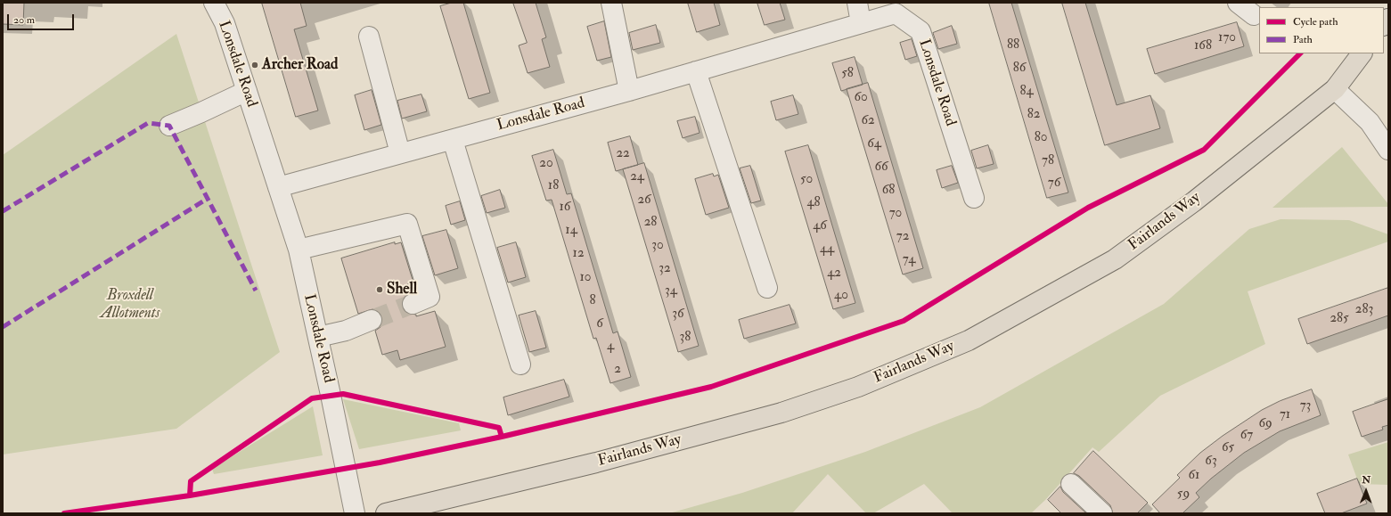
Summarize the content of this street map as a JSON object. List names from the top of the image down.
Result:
{
  "streets": {
    "main road": ["Fairlands Way"],
    "street": ["Lonsdale Road"]
  },
  "parks": ["Broxdell Allotments"],
  "places": ["Archer Road", "Shell"],
  "house_numbers": [
    "170",
    "88",
    "168",
    "86",
    "58",
    "84",
    "60",
    "82",
    "62",
    "80",
    "64",
    "22",
    "78",
    "20",
    "66",
    "24",
    "50",
    "76",
    "18",
    "68",
    "26",
    "48",
    "16",
    "70",
    "28",
    "46",
    "14",
    "72",
    "30",
    "44",
    "12",
    "74",
    "32",
    "42",
    "10",
    "34",
    "40",
    "8",
    "283",
    "36",
    "285",
    "6",
    "38",
    "4",
    "2",
    "73",
    "71",
    "69",
    "67",
    "65",
    "63",
    "61",
    "59"
  ],
  "legend": ["Cycle path", "Path"],
  "scale_bar": "20 m",
  "north": "top"
}
